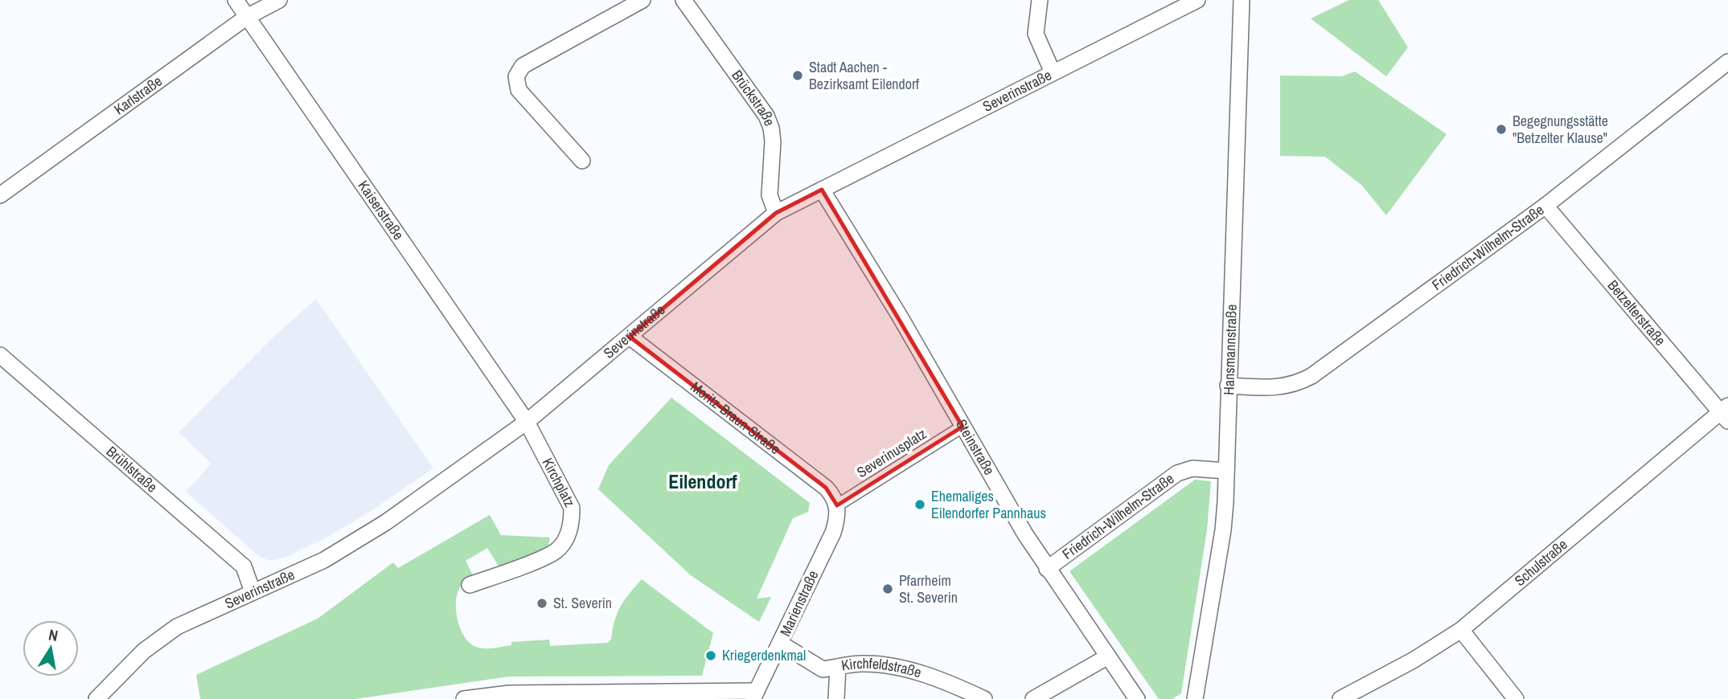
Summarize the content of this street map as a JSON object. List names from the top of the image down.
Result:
{
  "streets": {
    "street": [
      "Severinstraße",
      "Karlstraße",
      "Brückstraße",
      "Kaiserstraße",
      "Friedrich-Wilhelm-Straße",
      "Betzelterstraße",
      "Hansmannstraße",
      "Moritz-Braun-Straße",
      "Steinstraße",
      "Severinusplatz",
      "Brühlstraße",
      "Kirchplatz",
      "Schulstraße",
      "Marienstraße",
      "Kirchfeldstraße"
    ]
  },
  "crossings": [
    ["Severinstraße", "Brückstraße"],
    ["Severinstraße", "Kaiserstraße"],
    ["Severinstraße", "Moritz-Braun-Straße"],
    ["Severinstraße", "Steinstraße"],
    ["Severinstraße", "Brühlstraße"],
    ["Severinstraße", "Kirchplatz"],
    ["Karlstraße", "Kaiserstraße"],
    ["Kaiserstraße", "Kirchplatz"],
    ["Friedrich-Wilhelm-Straße", "Betzelterstraße"],
    ["Friedrich-Wilhelm-Straße", "Hansmannstraße"],
    ["Friedrich-Wilhelm-Straße", "Steinstraße"],
    ["Betzelterstraße", "Schulstraße"],
    ["Moritz-Braun-Straße", "Severinusplatz"],
    ["Moritz-Braun-Straße", "Marienstraße"],
    ["Steinstraße", "Severinusplatz"],
    ["Severinusplatz", "Marienstraße"],
    ["Marienstraße", "Kirchfeldstraße"]
  ],
  "districts": ["Eilendorf"],
  "places": [
    "Stadt Aachen - Bezirksamt Eilendorf",
    "Begegnungsstätte \"Betzelter Klause\"",
    "Ehemaliges Eilendorfer Pannhaus",
    "Pfarrheim St. Severin",
    "St. Severin",
    "Kriegerdenkmal"
  ],
  "north": "top"
}
